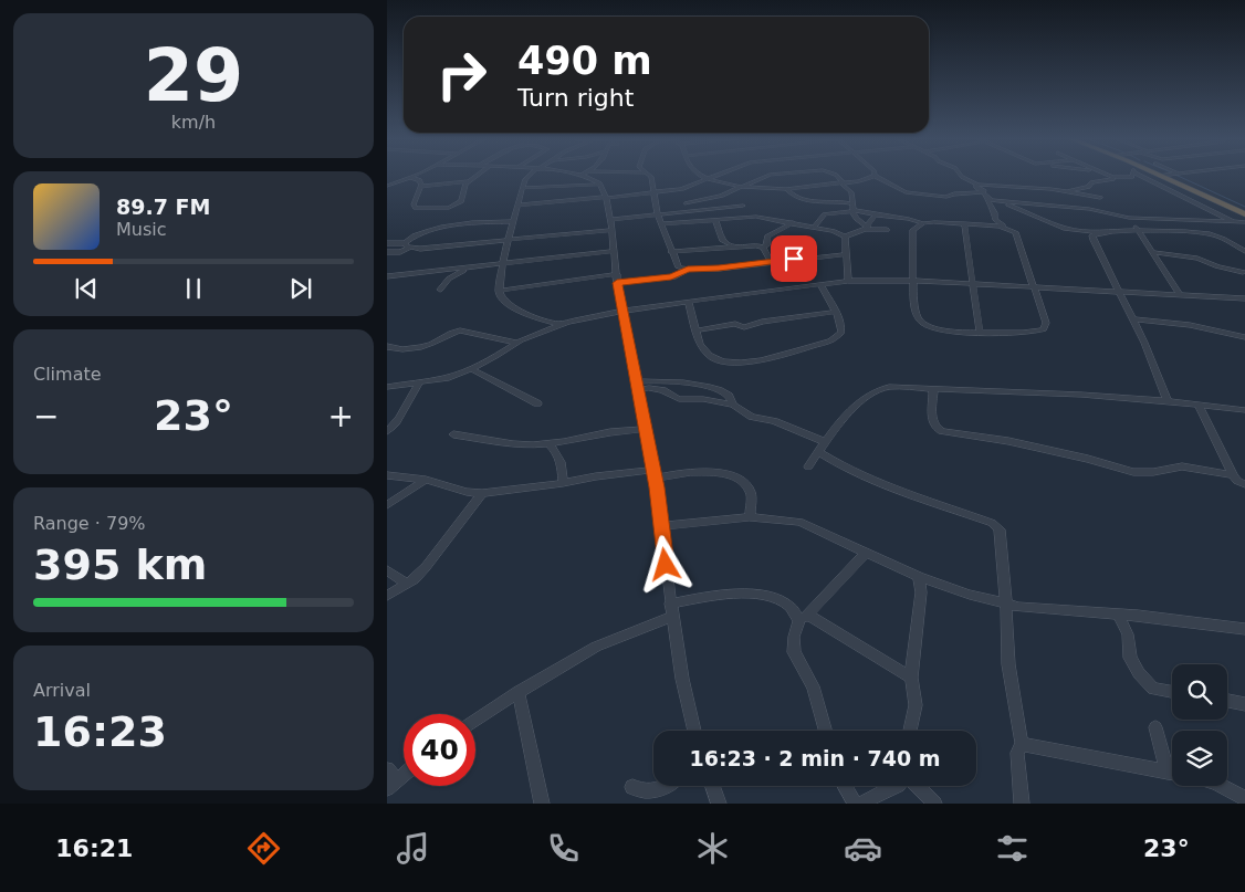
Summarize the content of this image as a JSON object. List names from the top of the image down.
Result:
{
  "page": {
    "tile": [
      ["29", "km/h"],
      "Climate",
      ["Range · 79%", "395 km"],
      ["Arrival", "16:23"]
    ],
    "turn": ["490 m", "Turn right"],
    "song": ["89.7 FM", "Music"],
    "heat": ["−", "23°", "+"],
    "limit": "40",
    "trip": "16:23 · 2 min · 740 m",
    "tabs": ["16:21", "23°"]
  }
}
